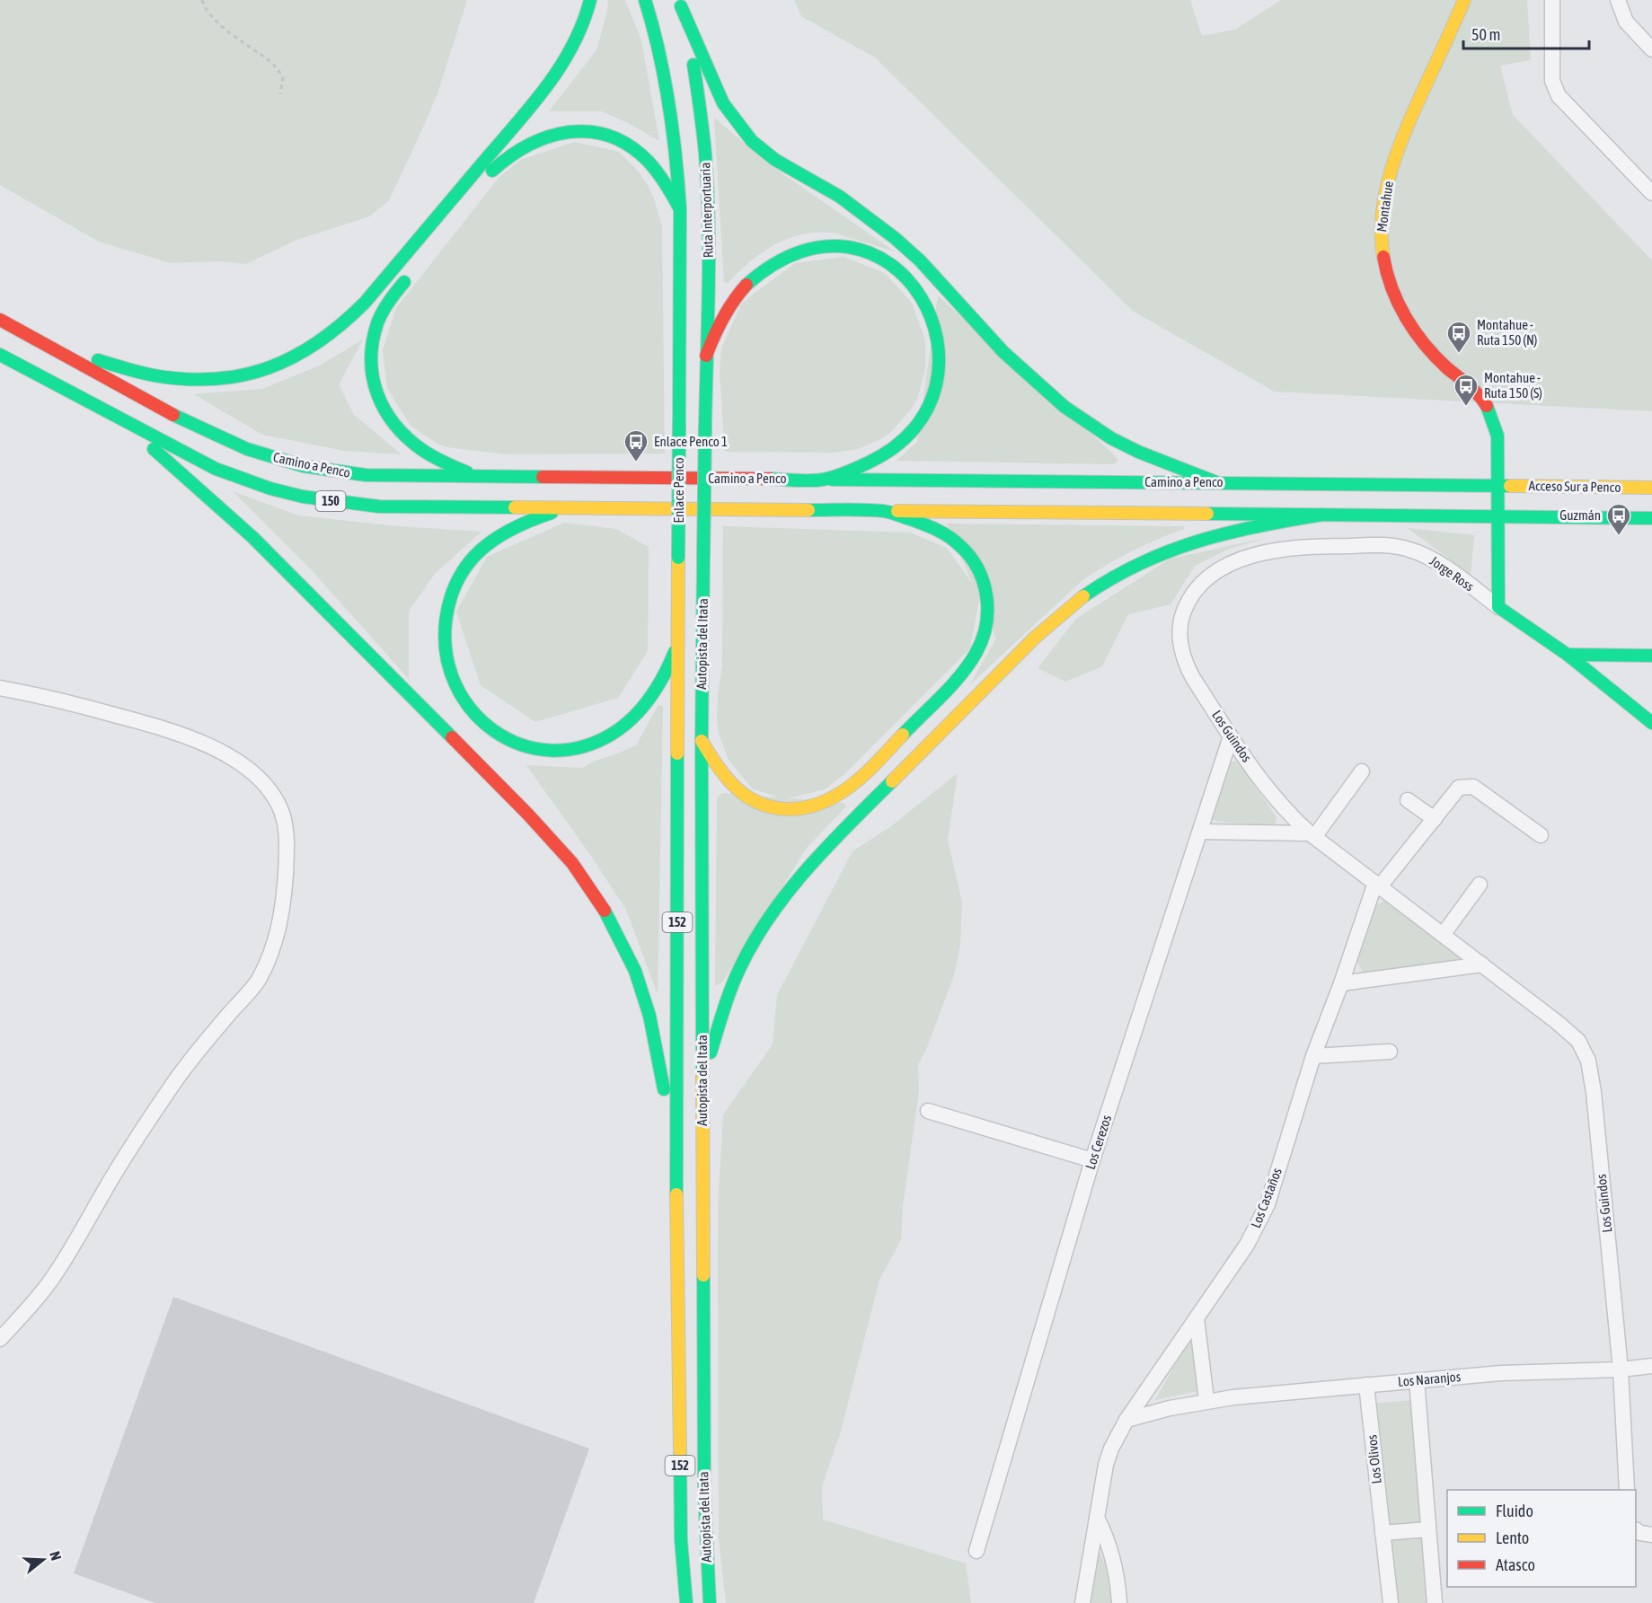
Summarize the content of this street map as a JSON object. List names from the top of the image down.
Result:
{
  "streets": {
    "main road": [
      "Montahue",
      "Ruta Interportuaria",
      "Camino a Penco",
      "Acceso Sur a Penco",
      "Enlace Penco",
      "150",
      "Jorge Ross",
      "Autopista del Itata",
      "152"
    ],
    "street": [
      "Los Guindos",
      "Los Cerezos",
      "Los Castaños",
      "Los Naranjos",
      "Los Olivos"
    ]
  },
  "crossings": [
    ["Montahue", "Camino a Penco"],
    ["Montahue", "Acceso Sur a Penco"],
    ["Montahue", "Jorge Ross"],
    ["Ruta Interportuaria", "Enlace Penco"],
    ["Camino a Penco", "Acceso Sur a Penco"],
    ["Enlace Penco", "Autopista del Itata"],
    ["Jorge Ross", "Los Guindos"],
    ["Los Guindos", "Los Cerezos"],
    ["Los Guindos", "Los Castaños"],
    ["Los Guindos", "Los Naranjos"],
    ["Los Castaños", "Los Naranjos"],
    ["Los Naranjos", "Los Olivos"]
  ],
  "places": {
    "bus stop": [
      "Montahue - Ruta 150 (N)",
      "Montahue - Ruta 150 (S)",
      "Enlace Penco 1",
      "Guzmán"
    ]
  },
  "legend": ["Fluido", "Lento", "Atasco"],
  "scale_bar": "50 m",
  "north": "right"
}
